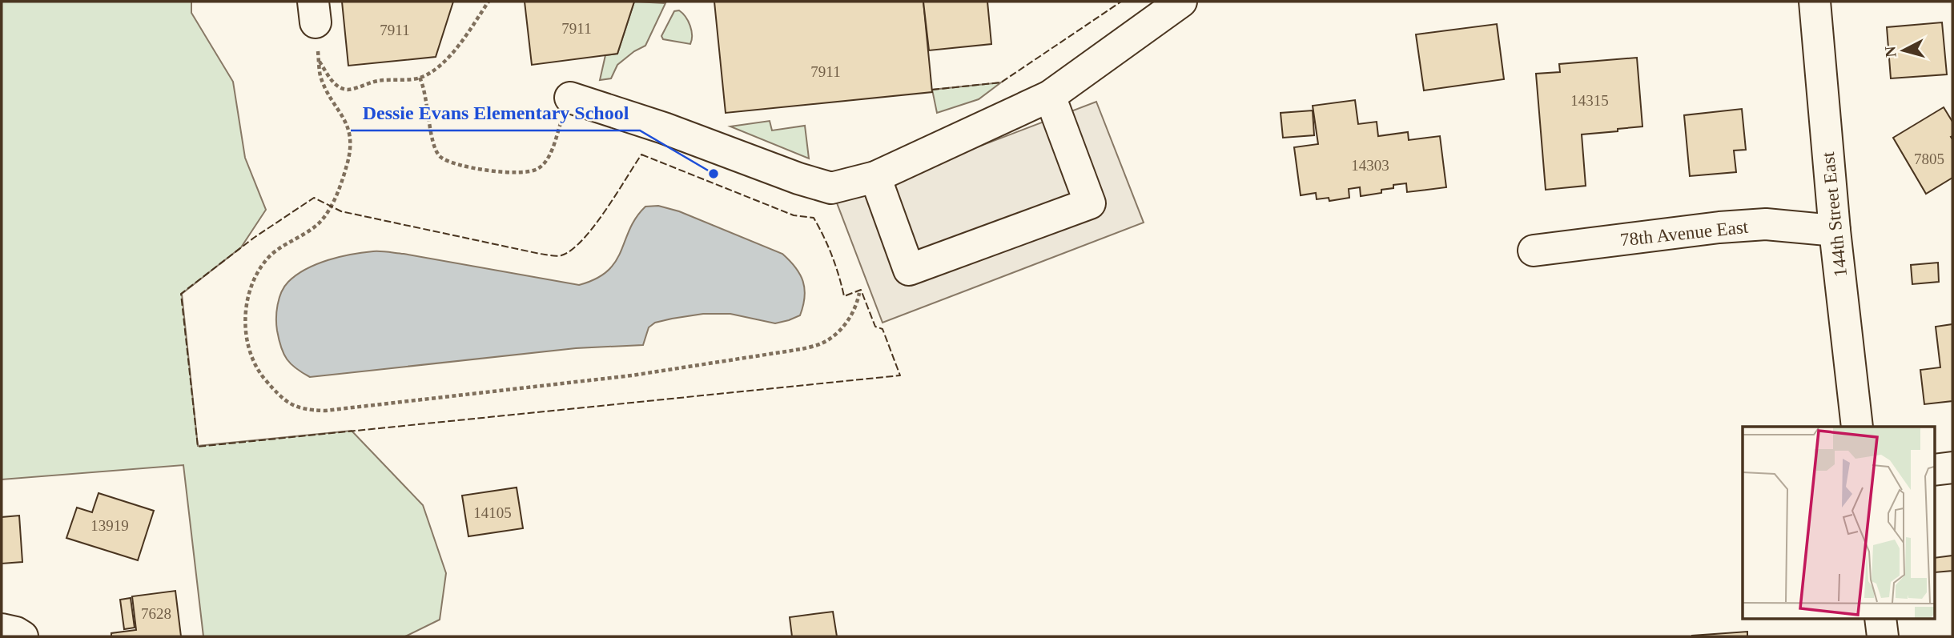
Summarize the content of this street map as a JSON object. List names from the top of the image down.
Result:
{
  "streets": {
    "street": ["144th Street East", "78th Avenue East"]
  },
  "crossings": [
    ["144th Street East", "78th Avenue East"]
  ],
  "places": ["Dessie Evans Elementary School"],
  "house_numbers": [
    "7911",
    "7911",
    "7911",
    "14315",
    "7805",
    "14303",
    "14105",
    "13919",
    "7628"
  ],
  "north": "left"
}
